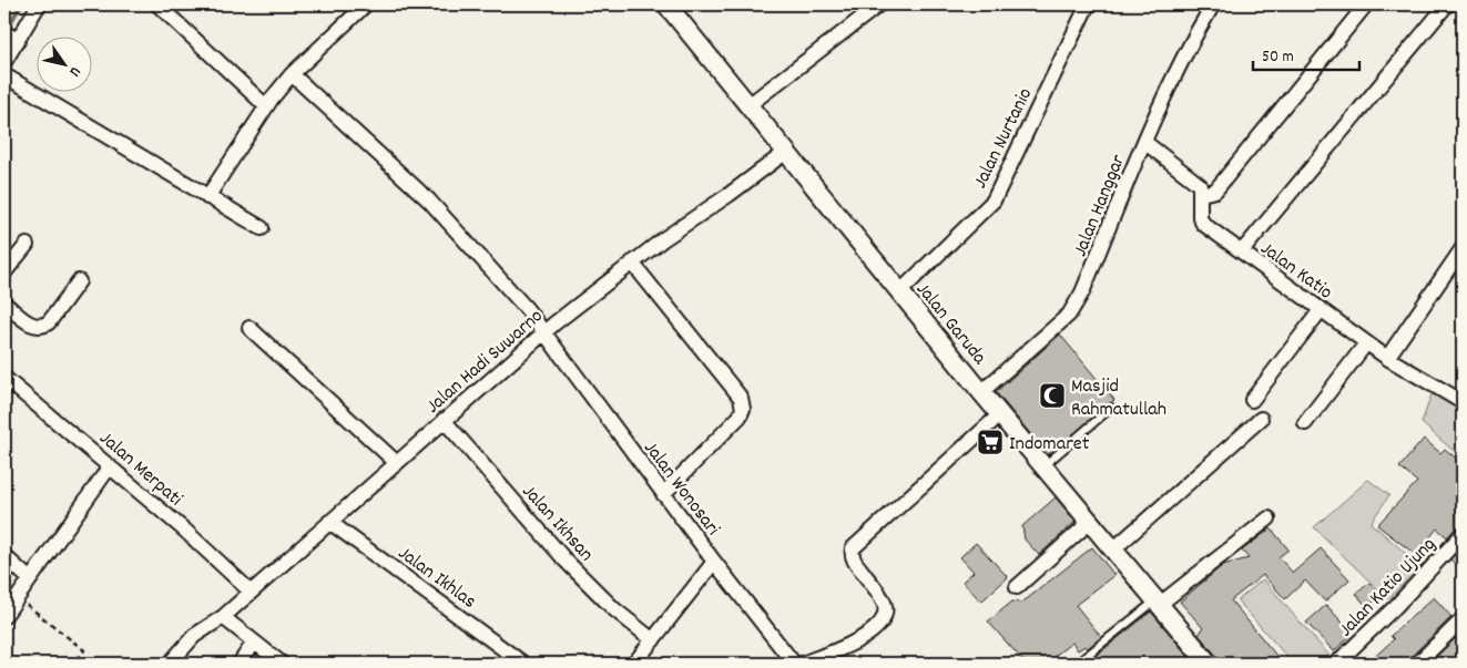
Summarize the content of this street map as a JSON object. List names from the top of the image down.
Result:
{
  "streets": {
    "street": [
      "Jalan Nurtanio",
      "Jalan Hanggar",
      "Jalan Katio",
      "Jalan Garuda",
      "Jalan Hadi Suwarno",
      "Jalan Merpati",
      "Jalan Wonosari",
      "Jalan Ikhsan",
      "Jalan Ikhlas",
      "Jalan Katio Ujung"
    ]
  },
  "crossings": [
    ["Jalan Nurtanio", "Jalan Garuda"],
    ["Jalan Hanggar", "Jalan Garuda"],
    ["Jalan Garuda", "Jalan Hadi Suwarno"],
    ["Jalan Hadi Suwarno", "Jalan Merpati"],
    ["Jalan Hadi Suwarno", "Jalan Wonosari"],
    ["Jalan Hadi Suwarno", "Jalan Ikhsan"],
    ["Jalan Hadi Suwarno", "Jalan Ikhlas"]
  ],
  "places": {
    "mosque": ["Masjid Rahmatullah"],
    "supermarket": ["Indomaret"]
  },
  "scale_bar": "50 m",
  "north": "bottom right"
}
